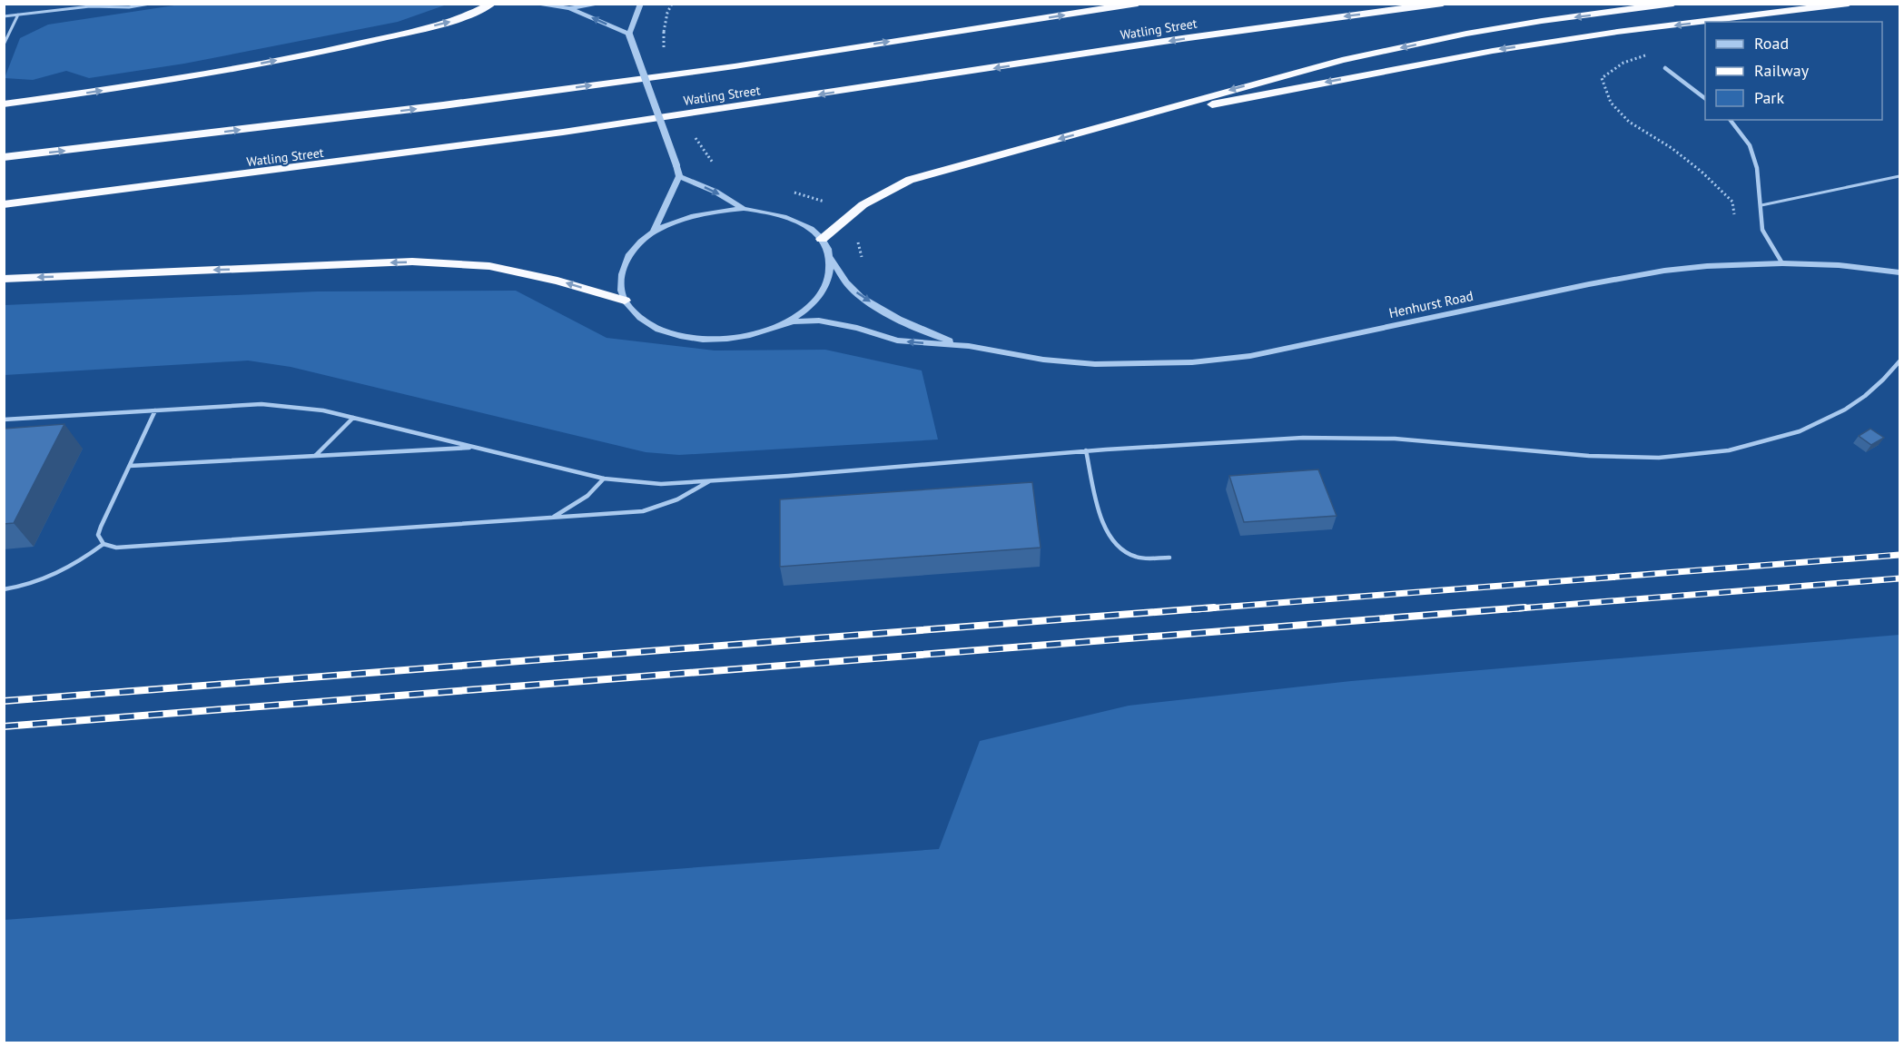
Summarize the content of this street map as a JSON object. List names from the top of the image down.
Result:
{
  "streets": {
    "highway": ["Watling Street"],
    "street": ["Henhurst Road"]
  },
  "legend": ["Road", "Railway", "Park"]
}
